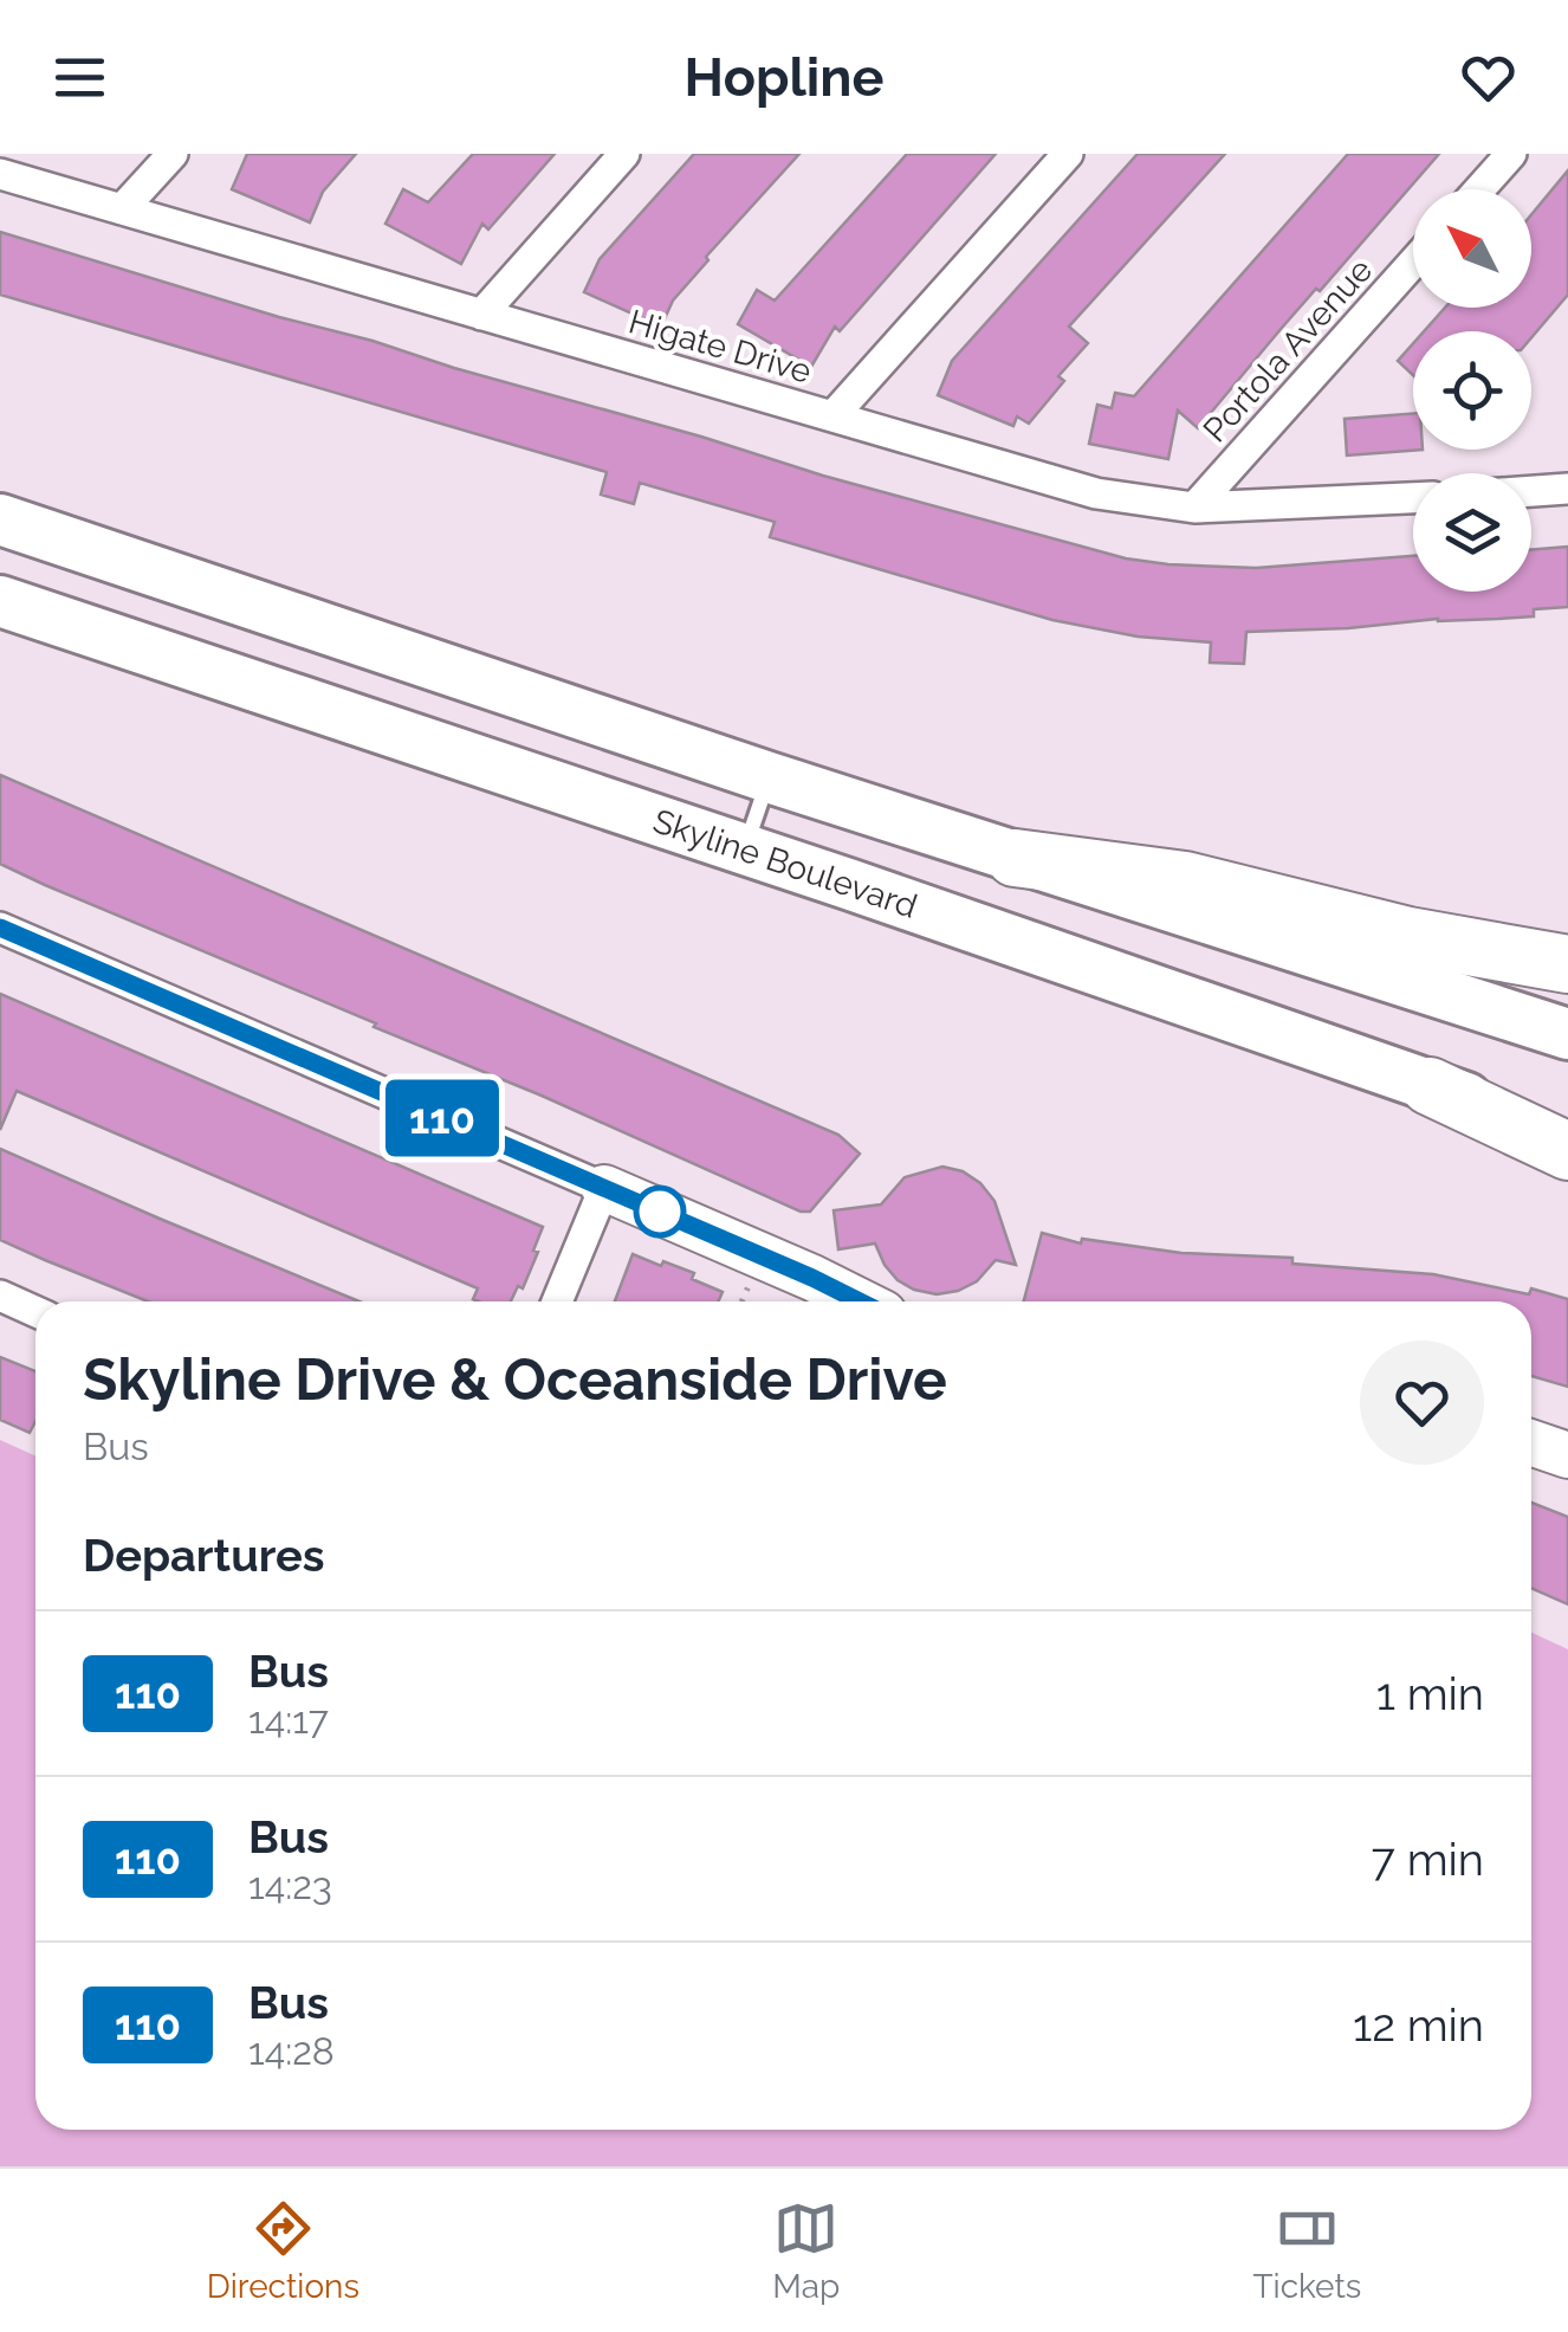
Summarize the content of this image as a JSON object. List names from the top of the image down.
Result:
{
  "streets": {
    "main road": ["Skyline Boulevard"],
    "street": ["Higate Drive", "Portola Avenue"]
  },
  "crossings": [
    ["Higate Drive", "Portola Avenue"]
  ],
  "lines": ["bus line 110"],
  "north": "top left",
  "page": {
    "header": "Hopline",
    "on_map": "110",
    "heading": [
      ["Skyline Drive & Oceanside Drive", "Bus"],
      "Departures"
    ],
    "list": [
      {
        "mark": "110",
        "name": "Bus",
        "note": "14:17",
        "value": "1 min"
      },
      {
        "mark": "110",
        "name": "Bus",
        "note": "14:23",
        "value": "7 min"
      },
      {
        "mark": "110",
        "name": "Bus",
        "note": "14:28",
        "value": "12 min"
      }
    ],
    "tabs": ["Directions", "Map", "Tickets"]
  }
}
